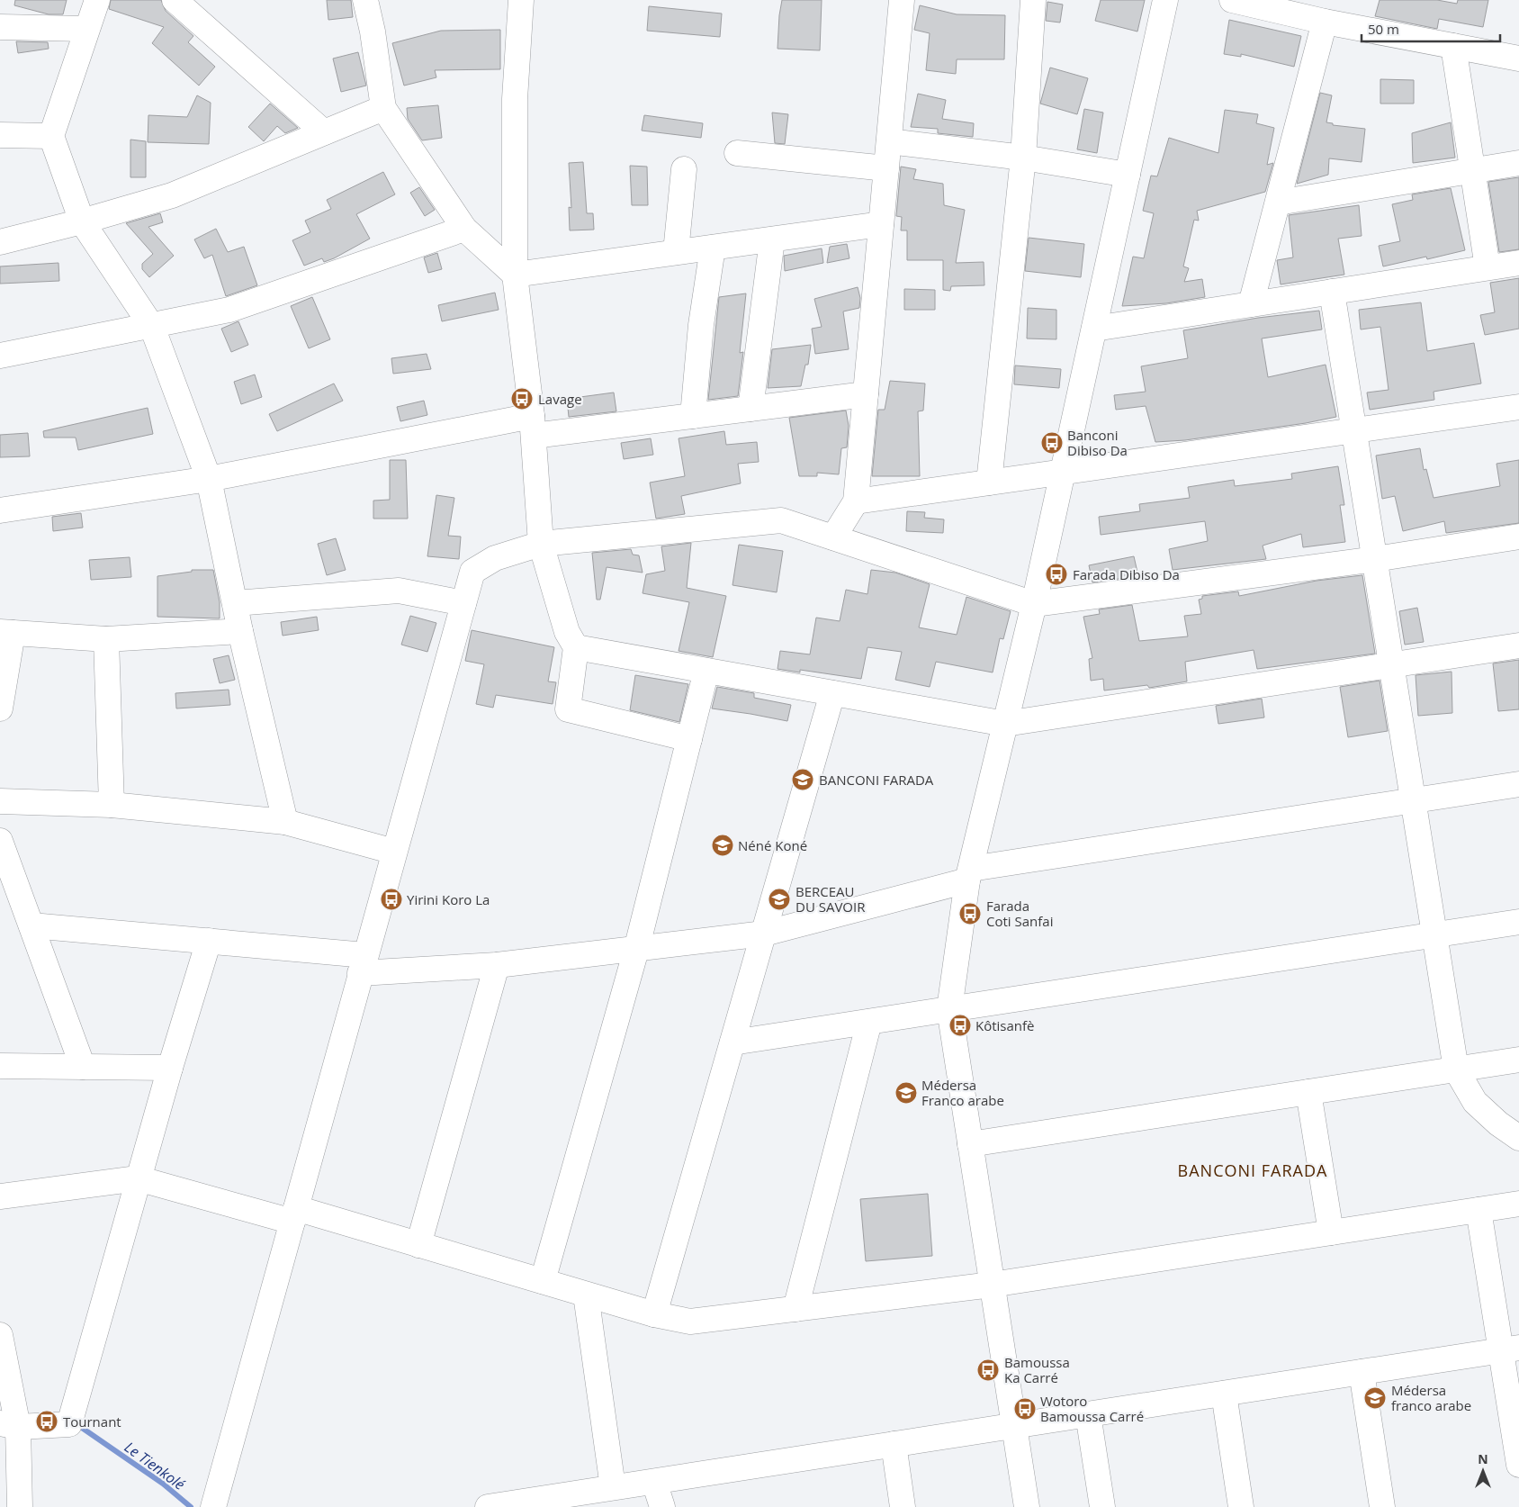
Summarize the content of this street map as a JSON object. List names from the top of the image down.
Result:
{
  "districts": ["BANCONI FARADA"],
  "water": ["Le Tienkolé"],
  "places": {
    "bus stop": [
      "Lavage",
      "Banconi Dibiso Da",
      "Farada Dibiso Da",
      "Yirini Koro La",
      "Farada Coti Sanfai",
      "Kôtisanfè",
      "Bamoussa Ka Carré",
      "Wotoro Bamoussa Carré",
      "Tournant"
    ],
    "school or university": [
      "BANCONI FARADA",
      "Néné Koné",
      "BERCEAU DU SAVOIR",
      "Médersa Franco arabe",
      "Médersa franco arabe"
    ]
  },
  "scale_bar": "50 m",
  "north": "top"
}
